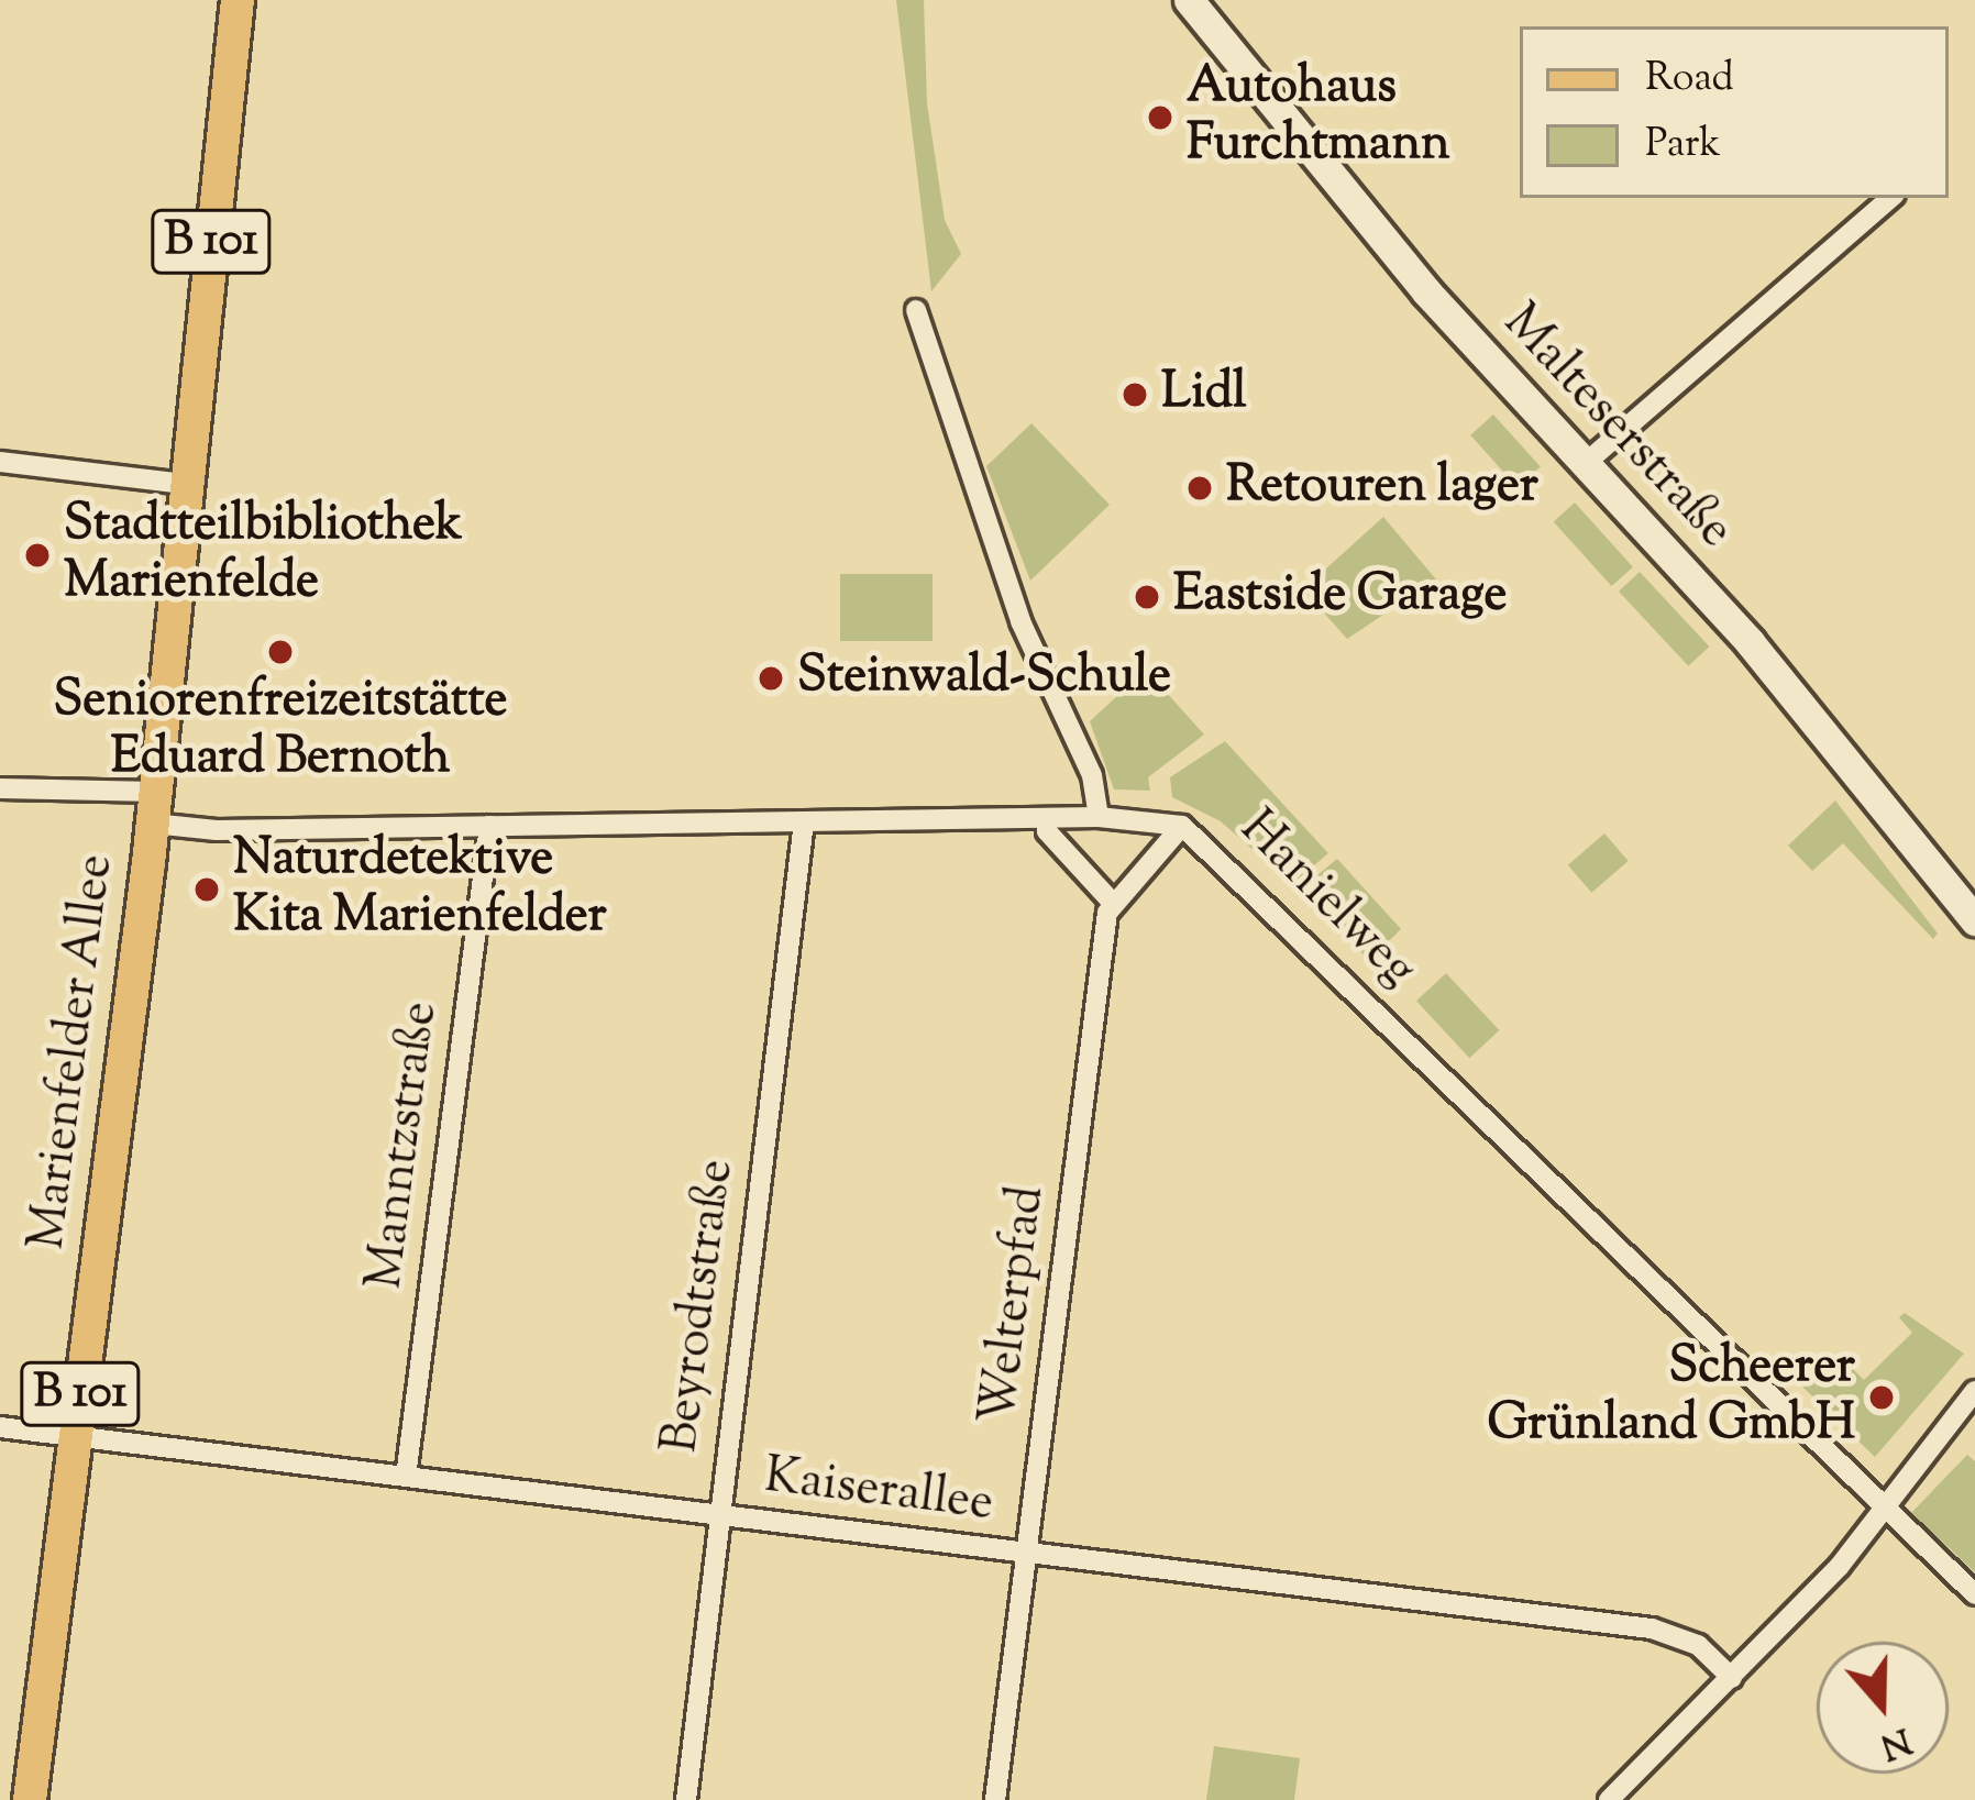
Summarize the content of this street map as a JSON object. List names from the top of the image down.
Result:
{
  "streets": {
    "main road": ["B 101", "Malteserstraße", "Marienfelder Allee"],
    "street": [
      "Hanielweg",
      "Manntzstraße",
      "Welterpfad",
      "Beyrodtstraße",
      "Kaiserallee"
    ]
  },
  "crossings": [
    ["Hanielweg", "Marienfelder Allee"],
    ["Hanielweg", "Manntzstraße"],
    ["Hanielweg", "Beyrodtstraße"],
    ["Marienfelder Allee", "Kaiserallee"],
    ["Manntzstraße", "Kaiserallee"],
    ["Welterpfad", "Kaiserallee"],
    ["Beyrodtstraße", "Kaiserallee"]
  ],
  "places": [
    "Autohaus Furchtmann",
    "Lidl",
    "Retouren lager",
    "Stadtteilbibliothek Marienfelde",
    "Eastside Garage",
    "Seniorenfreizeitstätte Eduard Bernoth",
    "Steinwald-Schule",
    "Naturdetektive Kita Marienfelder",
    "Scheerer Grünland GmbH"
  ],
  "legend": ["Road", "Park"],
  "north": "bottom"
}
